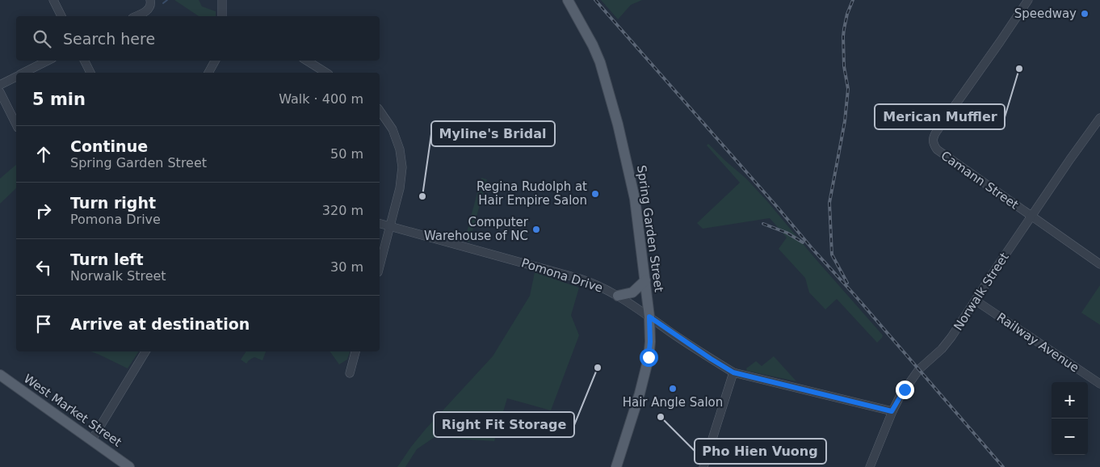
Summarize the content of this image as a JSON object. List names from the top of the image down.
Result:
{
  "streets": {
    "main road": ["Spring Garden Street", "West Market Street"],
    "street": [
      "Camann Street",
      "Pomona Drive",
      "Norwalk Street",
      "Railway Avenue"
    ]
  },
  "crossings": [
    ["Camann Street", "Norwalk Street"],
    ["Spring Garden Street", "Pomona Drive"],
    ["Pomona Drive", "Norwalk Street"],
    ["Norwalk Street", "Railway Avenue"]
  ],
  "places": [
    "Speedway",
    "Merican Muffler",
    "Regina Rudolph at Hair Empire Salon",
    "Myline's Bridal",
    "Computer Warehouse of NC",
    "Right Fit Storage",
    "Hair Angle Salon",
    "Pho Hien Vuong"
  ],
  "page": {
    "search": "Search here",
    "heading": ["5 min", "Walk · 400 m"],
    "list": [
      ["Continue", "Spring Garden Street", "50 m"],
      ["Turn right", "Pomona Drive", "320 m"],
      ["Turn left", "Norwalk Street", "30 m"],
      "Arrive at destination"
    ],
    "map_buttons": ["+", "−"]
  }
}
